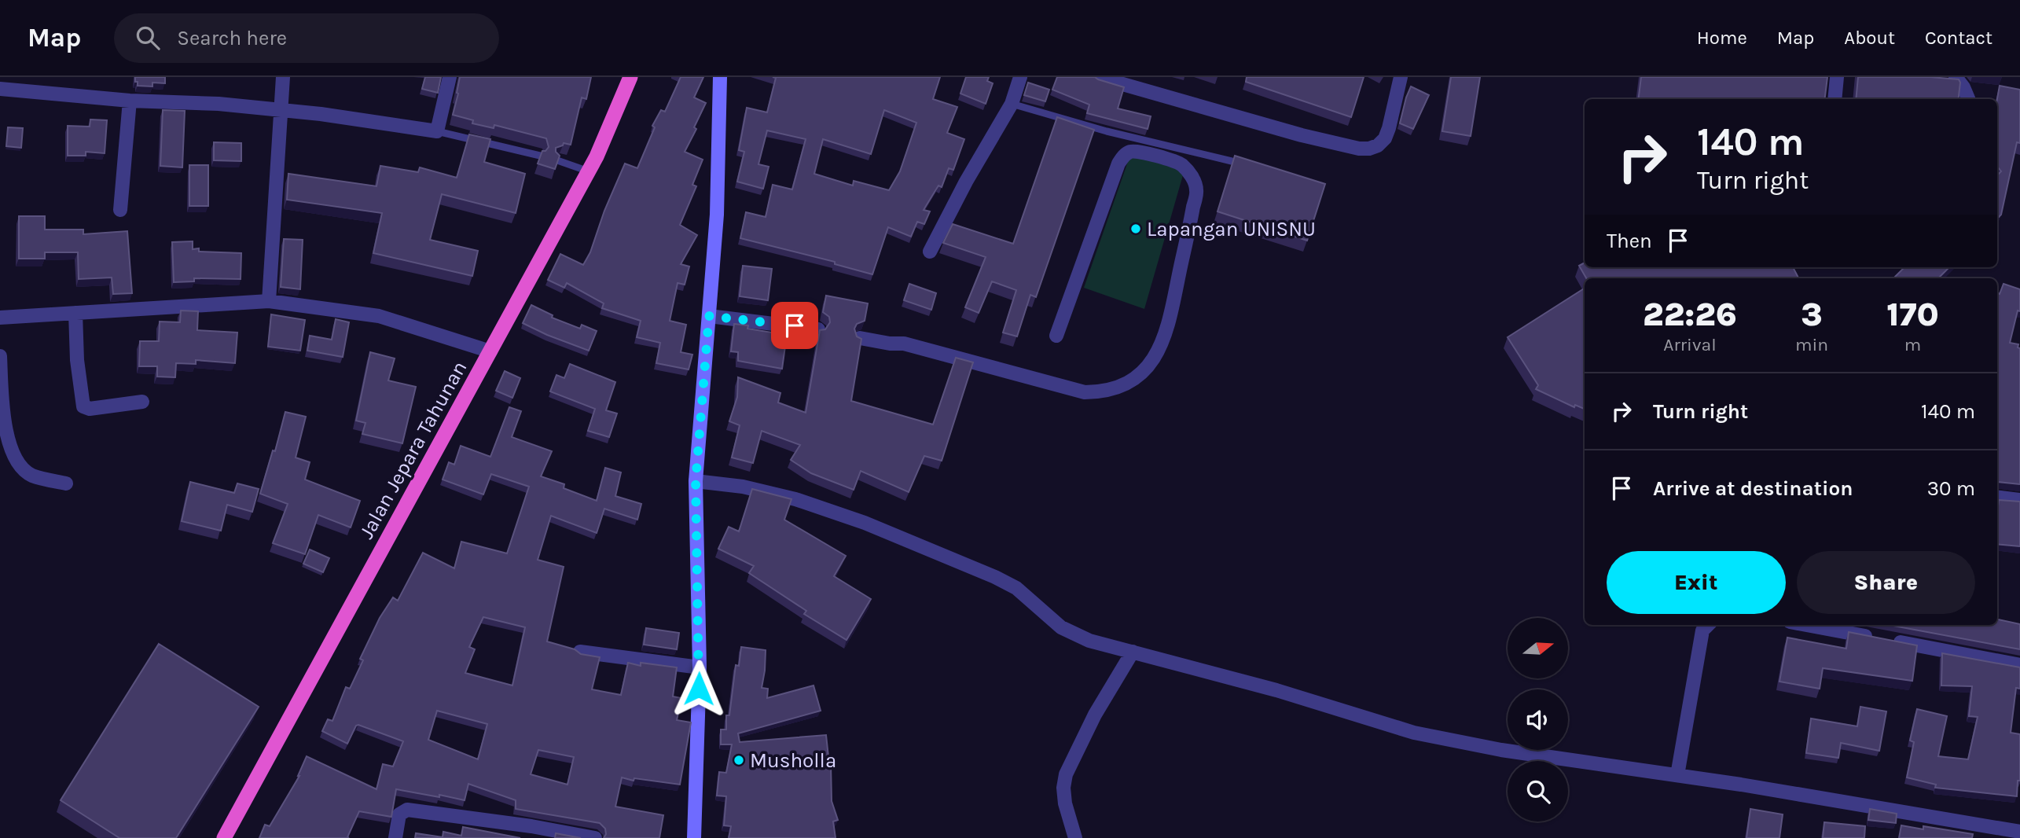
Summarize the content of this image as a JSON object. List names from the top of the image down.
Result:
{
  "streets": {
    "highway": ["Jalan Jepara Tahunan"]
  },
  "places": ["Lapangan UNISNU", "Musholla"],
  "north": "right",
  "page": {
    "header": "Map",
    "search": "Search here",
    "nav": [
      "Home",
      "Map",
      "About",
      "Contact"
    ],
    "turn": ["140 m", "Turn right"],
    "then": "Then",
    "eta": [
      "22:26",
      "Arrival",
      "3",
      "min",
      "170",
      "m"
    ],
    "list": [
      {
        "name": "Turn right",
        "value": "140 m"
      },
      {
        "name": "Arrive at destination",
        "value": "30 m"
      }
    ],
    "buttons": ["Exit", "Share"]
  }
}
